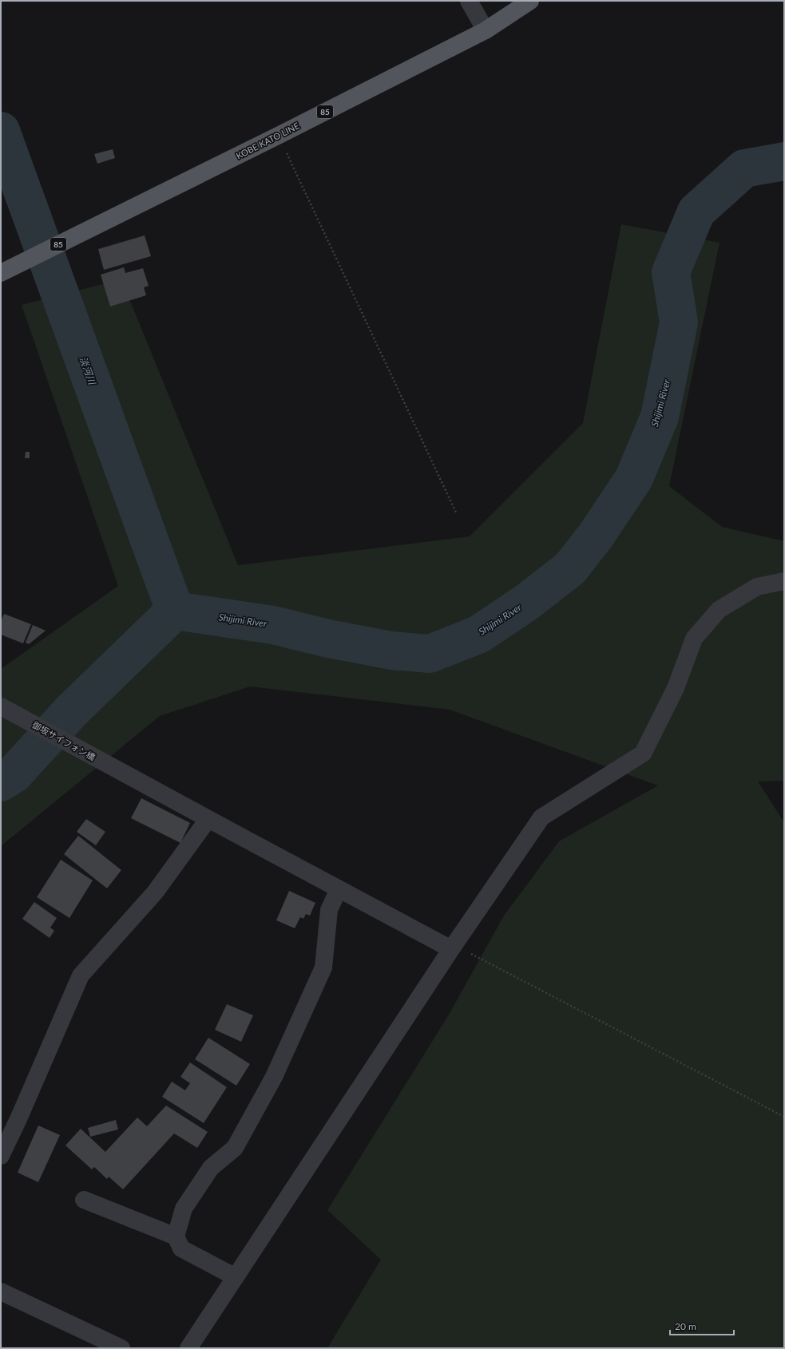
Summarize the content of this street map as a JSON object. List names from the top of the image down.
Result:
{
  "streets": {
    "main road": ["85", "KOBE KATO LINE"],
    "street": ["御坂サイフォン橋"]
  },
  "water": ["淡河川", "Shijimi River"],
  "scale_bar": "20 m"
}
